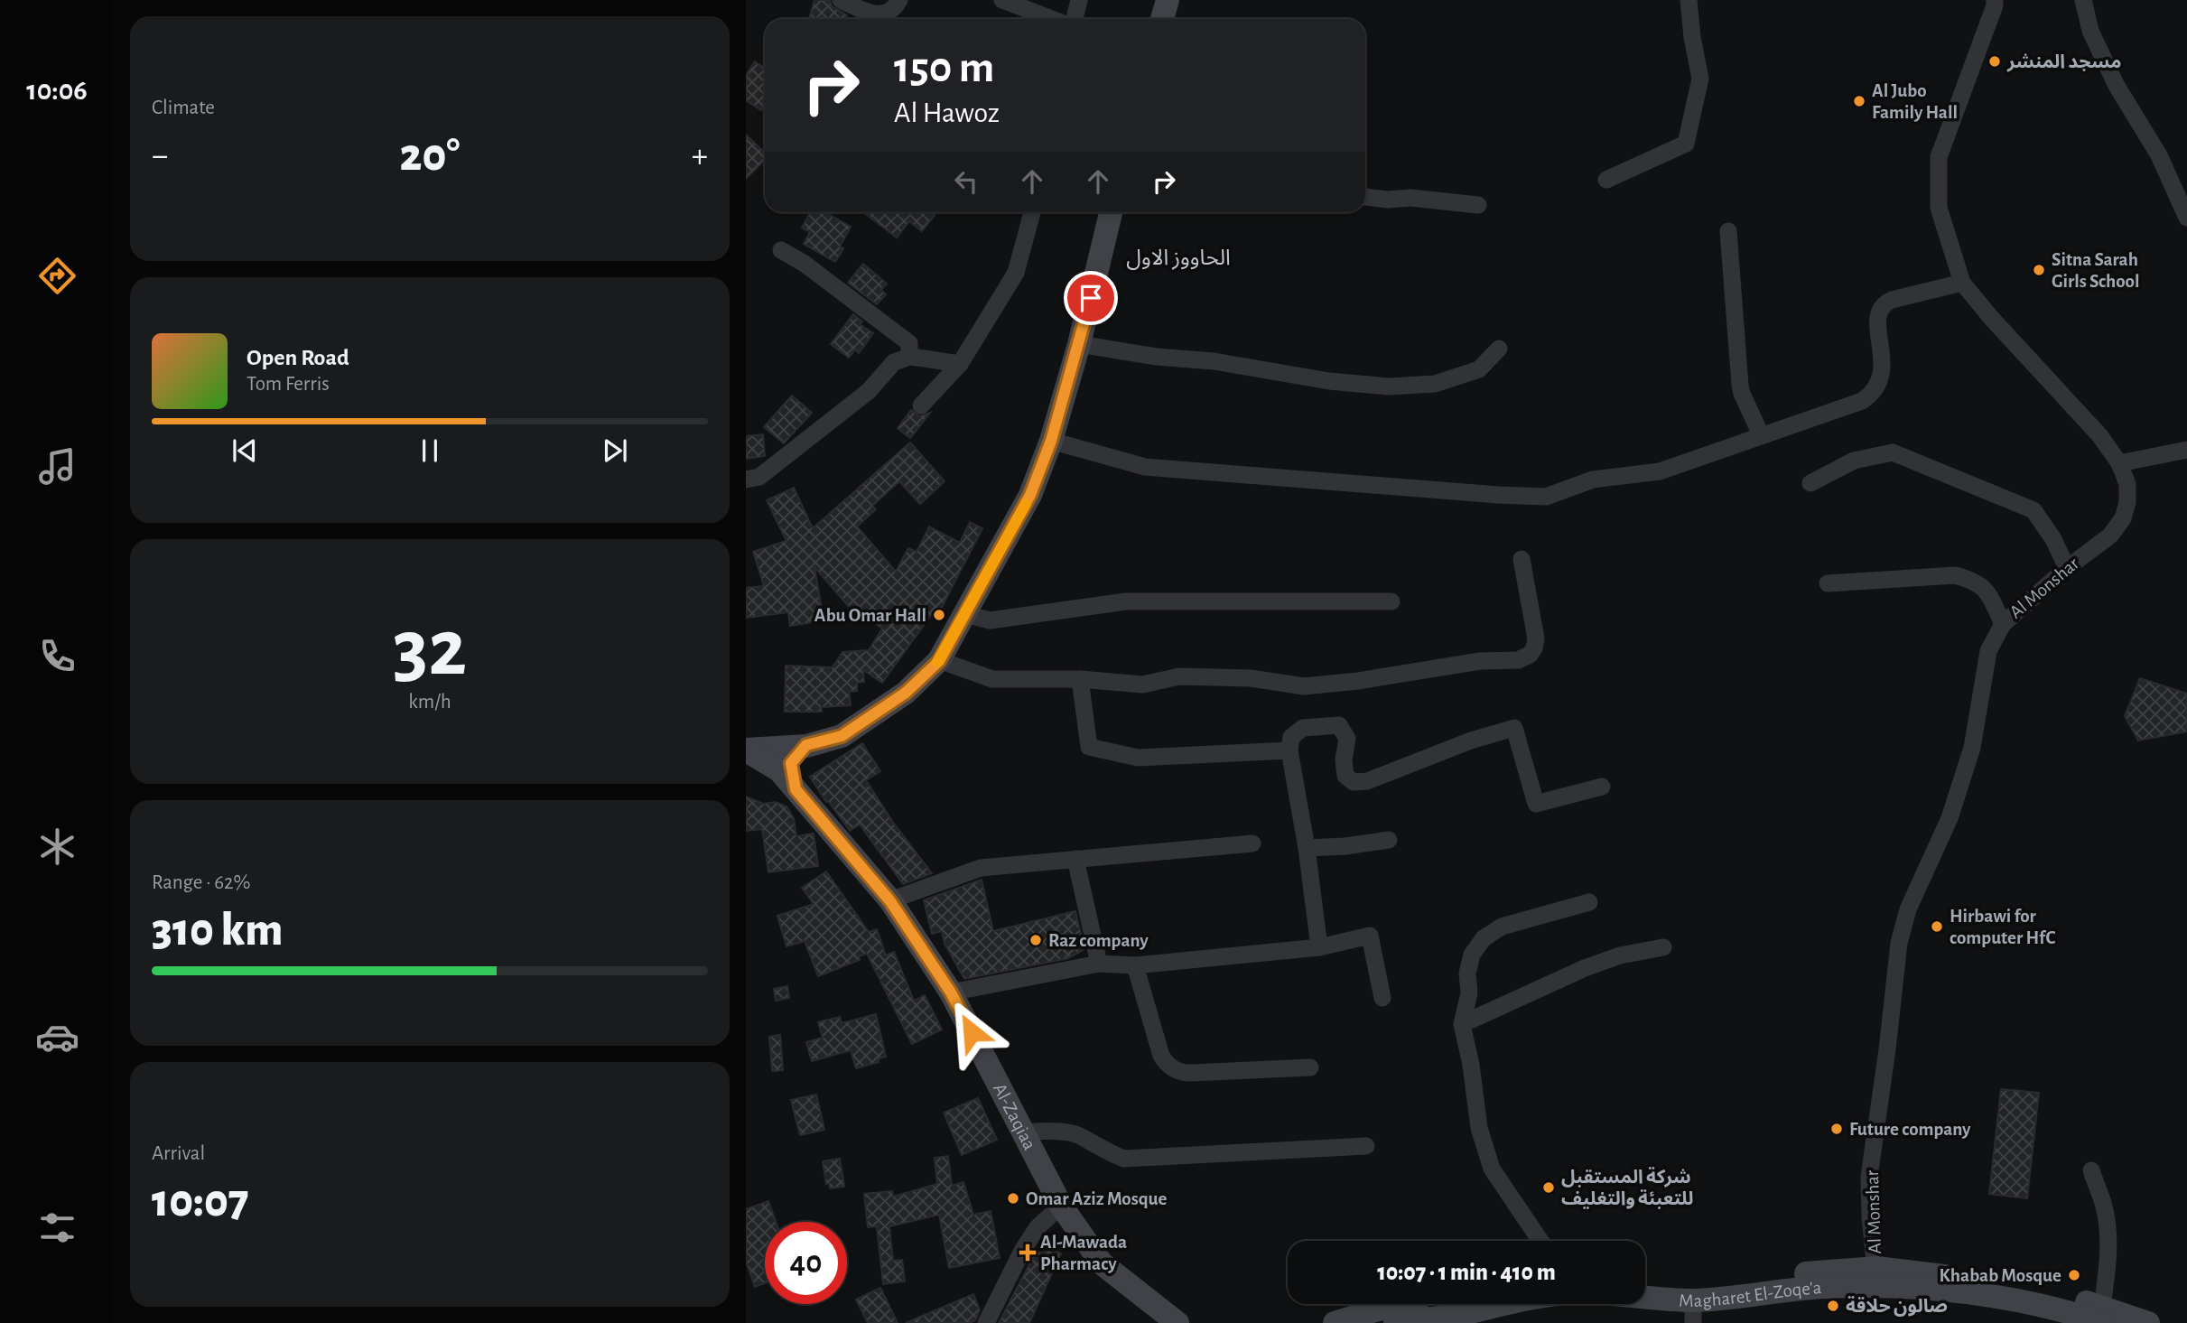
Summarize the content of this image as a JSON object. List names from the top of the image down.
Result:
{
  "streets": {
    "street": ["Al Monshar", "Al-Zaqiaa", "Magharet El-Zoqe'a"]
  },
  "crossings": [
    ["Al Monshar", "Magharet El-Zoqe'a"]
  ],
  "districts": ["الحاووز الاول"],
  "places": {
    "other": [
      "مسجد المنشر",
      "Al Jubo Family Hall",
      "Sitna Sarah Girls School",
      "Abu Omar Hall",
      "Hirbawi for computer HfC",
      "Raz company",
      "Future company",
      "شركة المستقبل للتعبئة والتغليف",
      "Omar Aziz Mosque",
      "Khabab Mosque",
      "صالون حلاقة"
    ],
    "health": ["Al-Mawada Pharmacy"]
  },
  "page": {
    "tabs": "10:06",
    "tile": [
      "Climate",
      ["32", "km/h"],
      ["Range · 62%", "310 km"],
      ["Arrival", "10:07"]
    ],
    "turn": ["150 m", "Al Hawoz"],
    "heat": ["−", "20°", "+"],
    "song": ["Open Road", "Tom Ferris"],
    "limit": "40",
    "trip": "10:07 · 1 min · 410 m"
  }
}
